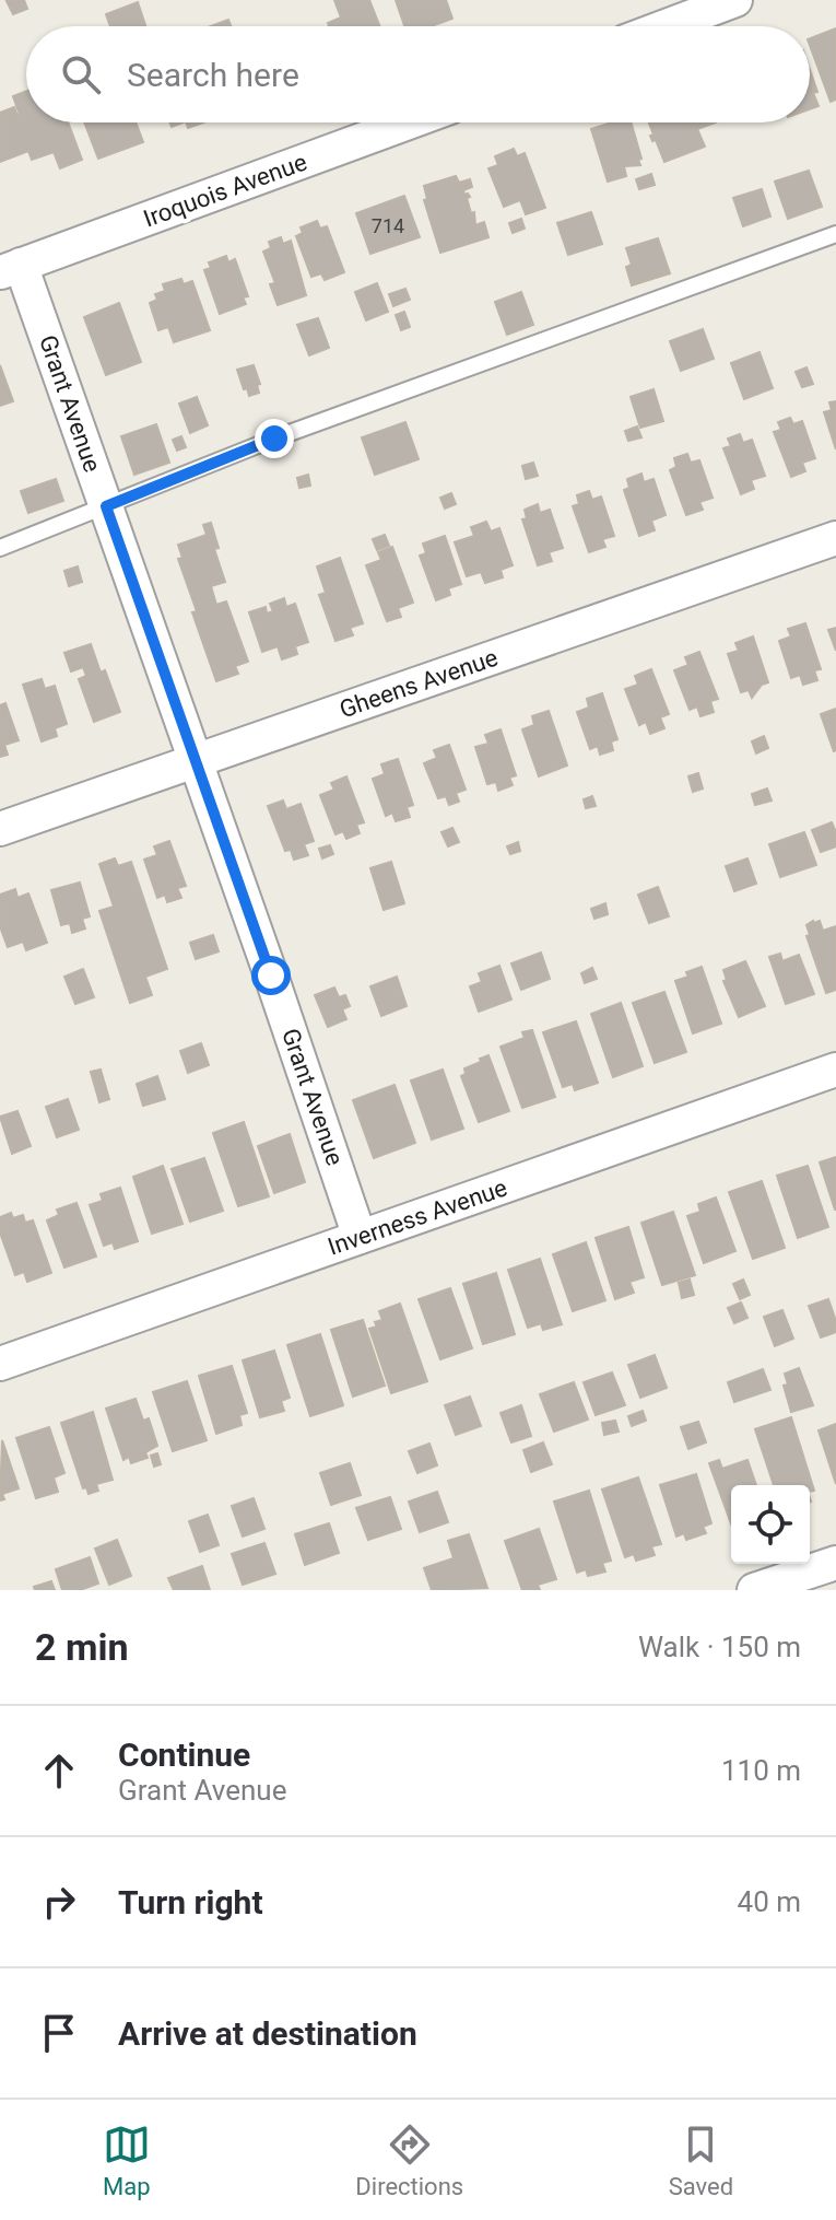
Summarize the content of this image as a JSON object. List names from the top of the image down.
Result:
{
  "streets": {
    "street": [
      "Iroquois Avenue",
      "Grant Avenue",
      "Gheens Avenue",
      "Inverness Avenue"
    ]
  },
  "crossings": [
    ["Iroquois Avenue", "Grant Avenue"],
    ["Grant Avenue", "Gheens Avenue"],
    ["Grant Avenue", "Inverness Avenue"]
  ],
  "house_numbers": ["714"],
  "page": {
    "search": "Search here",
    "heading": ["2 min", "Walk · 150 m"],
    "list": [
      ["Continue", "Grant Avenue", "110 m"],
      ["Turn right", "40 m"],
      "Arrive at destination"
    ],
    "nav": ["Map", "Directions", "Saved"]
  }
}
